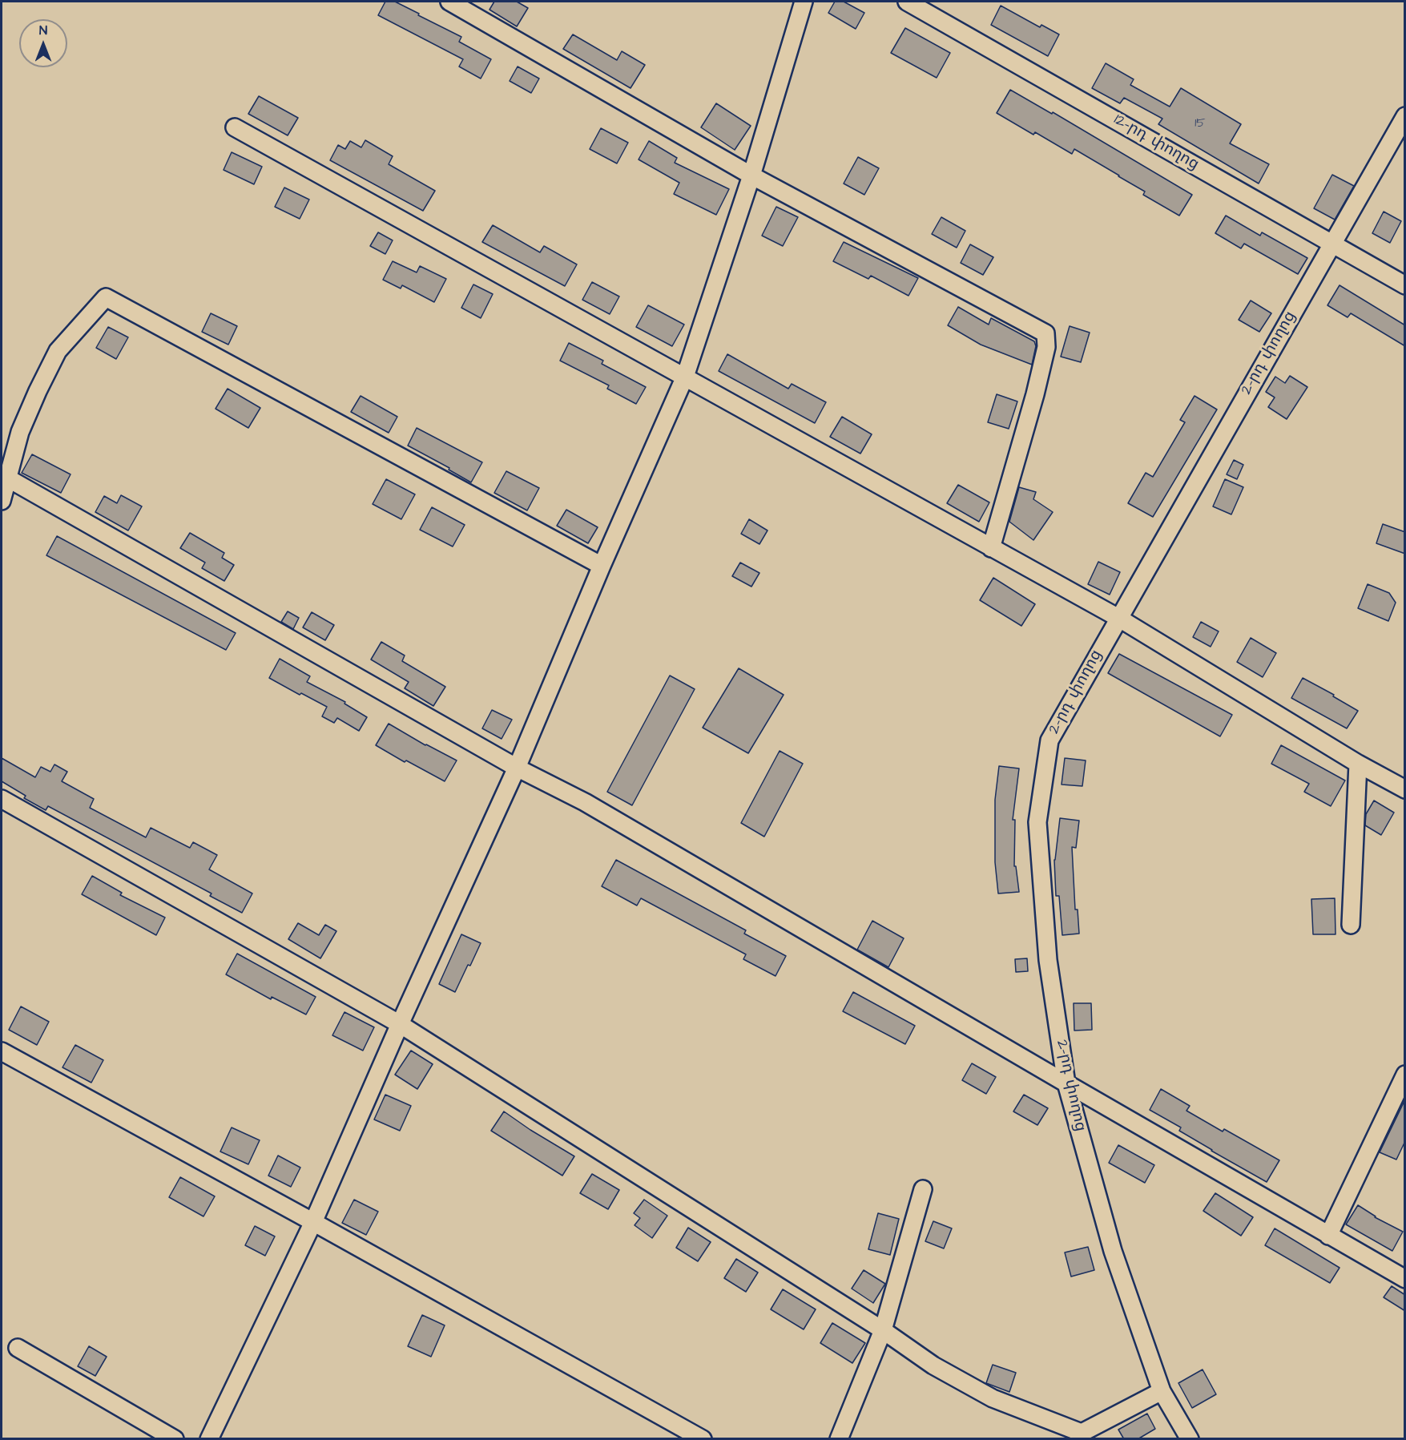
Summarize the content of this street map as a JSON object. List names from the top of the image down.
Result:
{
  "streets": {
    "street": ["12-րդ փողոց", "2-րդ փողոց"]
  },
  "crossings": [
    ["12-րդ փողոց", "2-րդ փողոց"]
  ],
  "house_numbers": ["15"],
  "north": "top"
}
